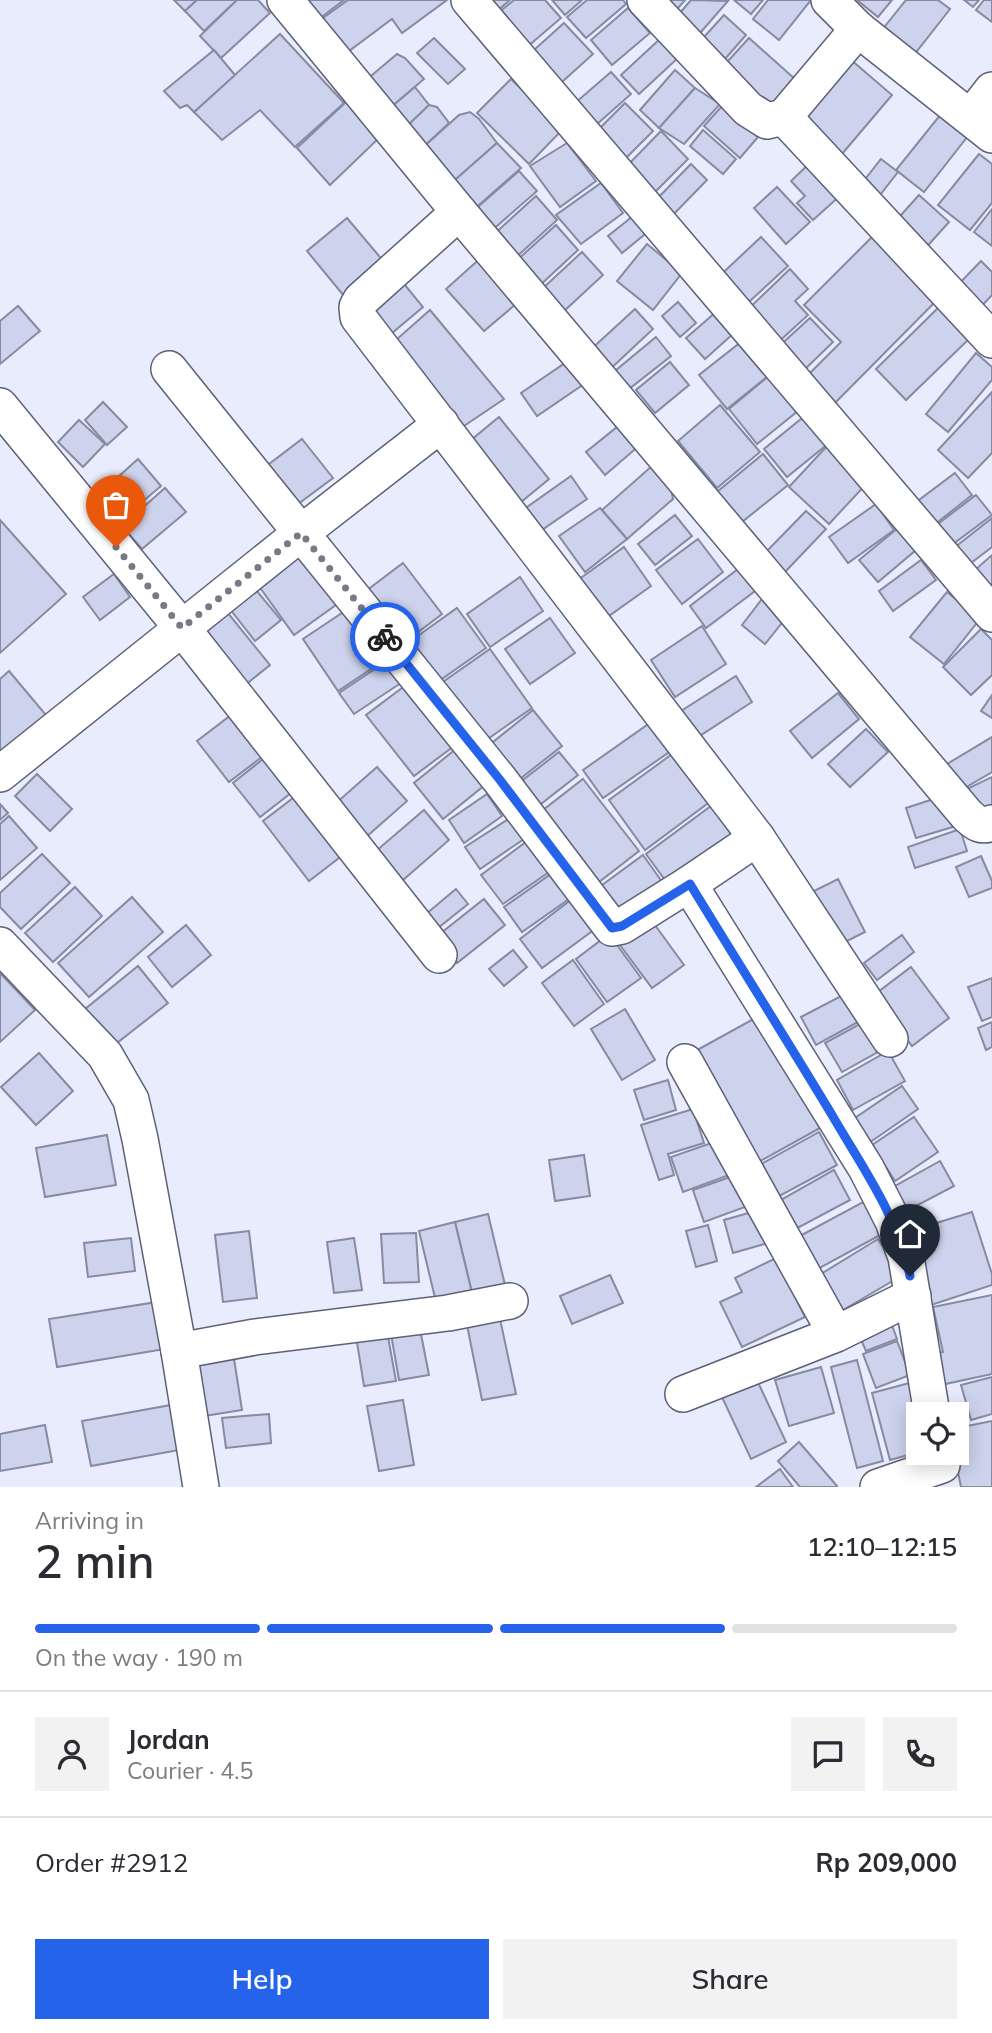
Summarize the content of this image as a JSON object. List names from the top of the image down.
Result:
{
  "page": {
    "heading": ["2 min", "Arriving in", "12:10–12:15"],
    "panel": [
      "Jordan",
      "Courier · 4.5",
      "Order #2912",
      "Rp 209,000"
    ],
    "bar": "On the way · 190 m",
    "buttons": ["Help", "Share"]
  }
}
